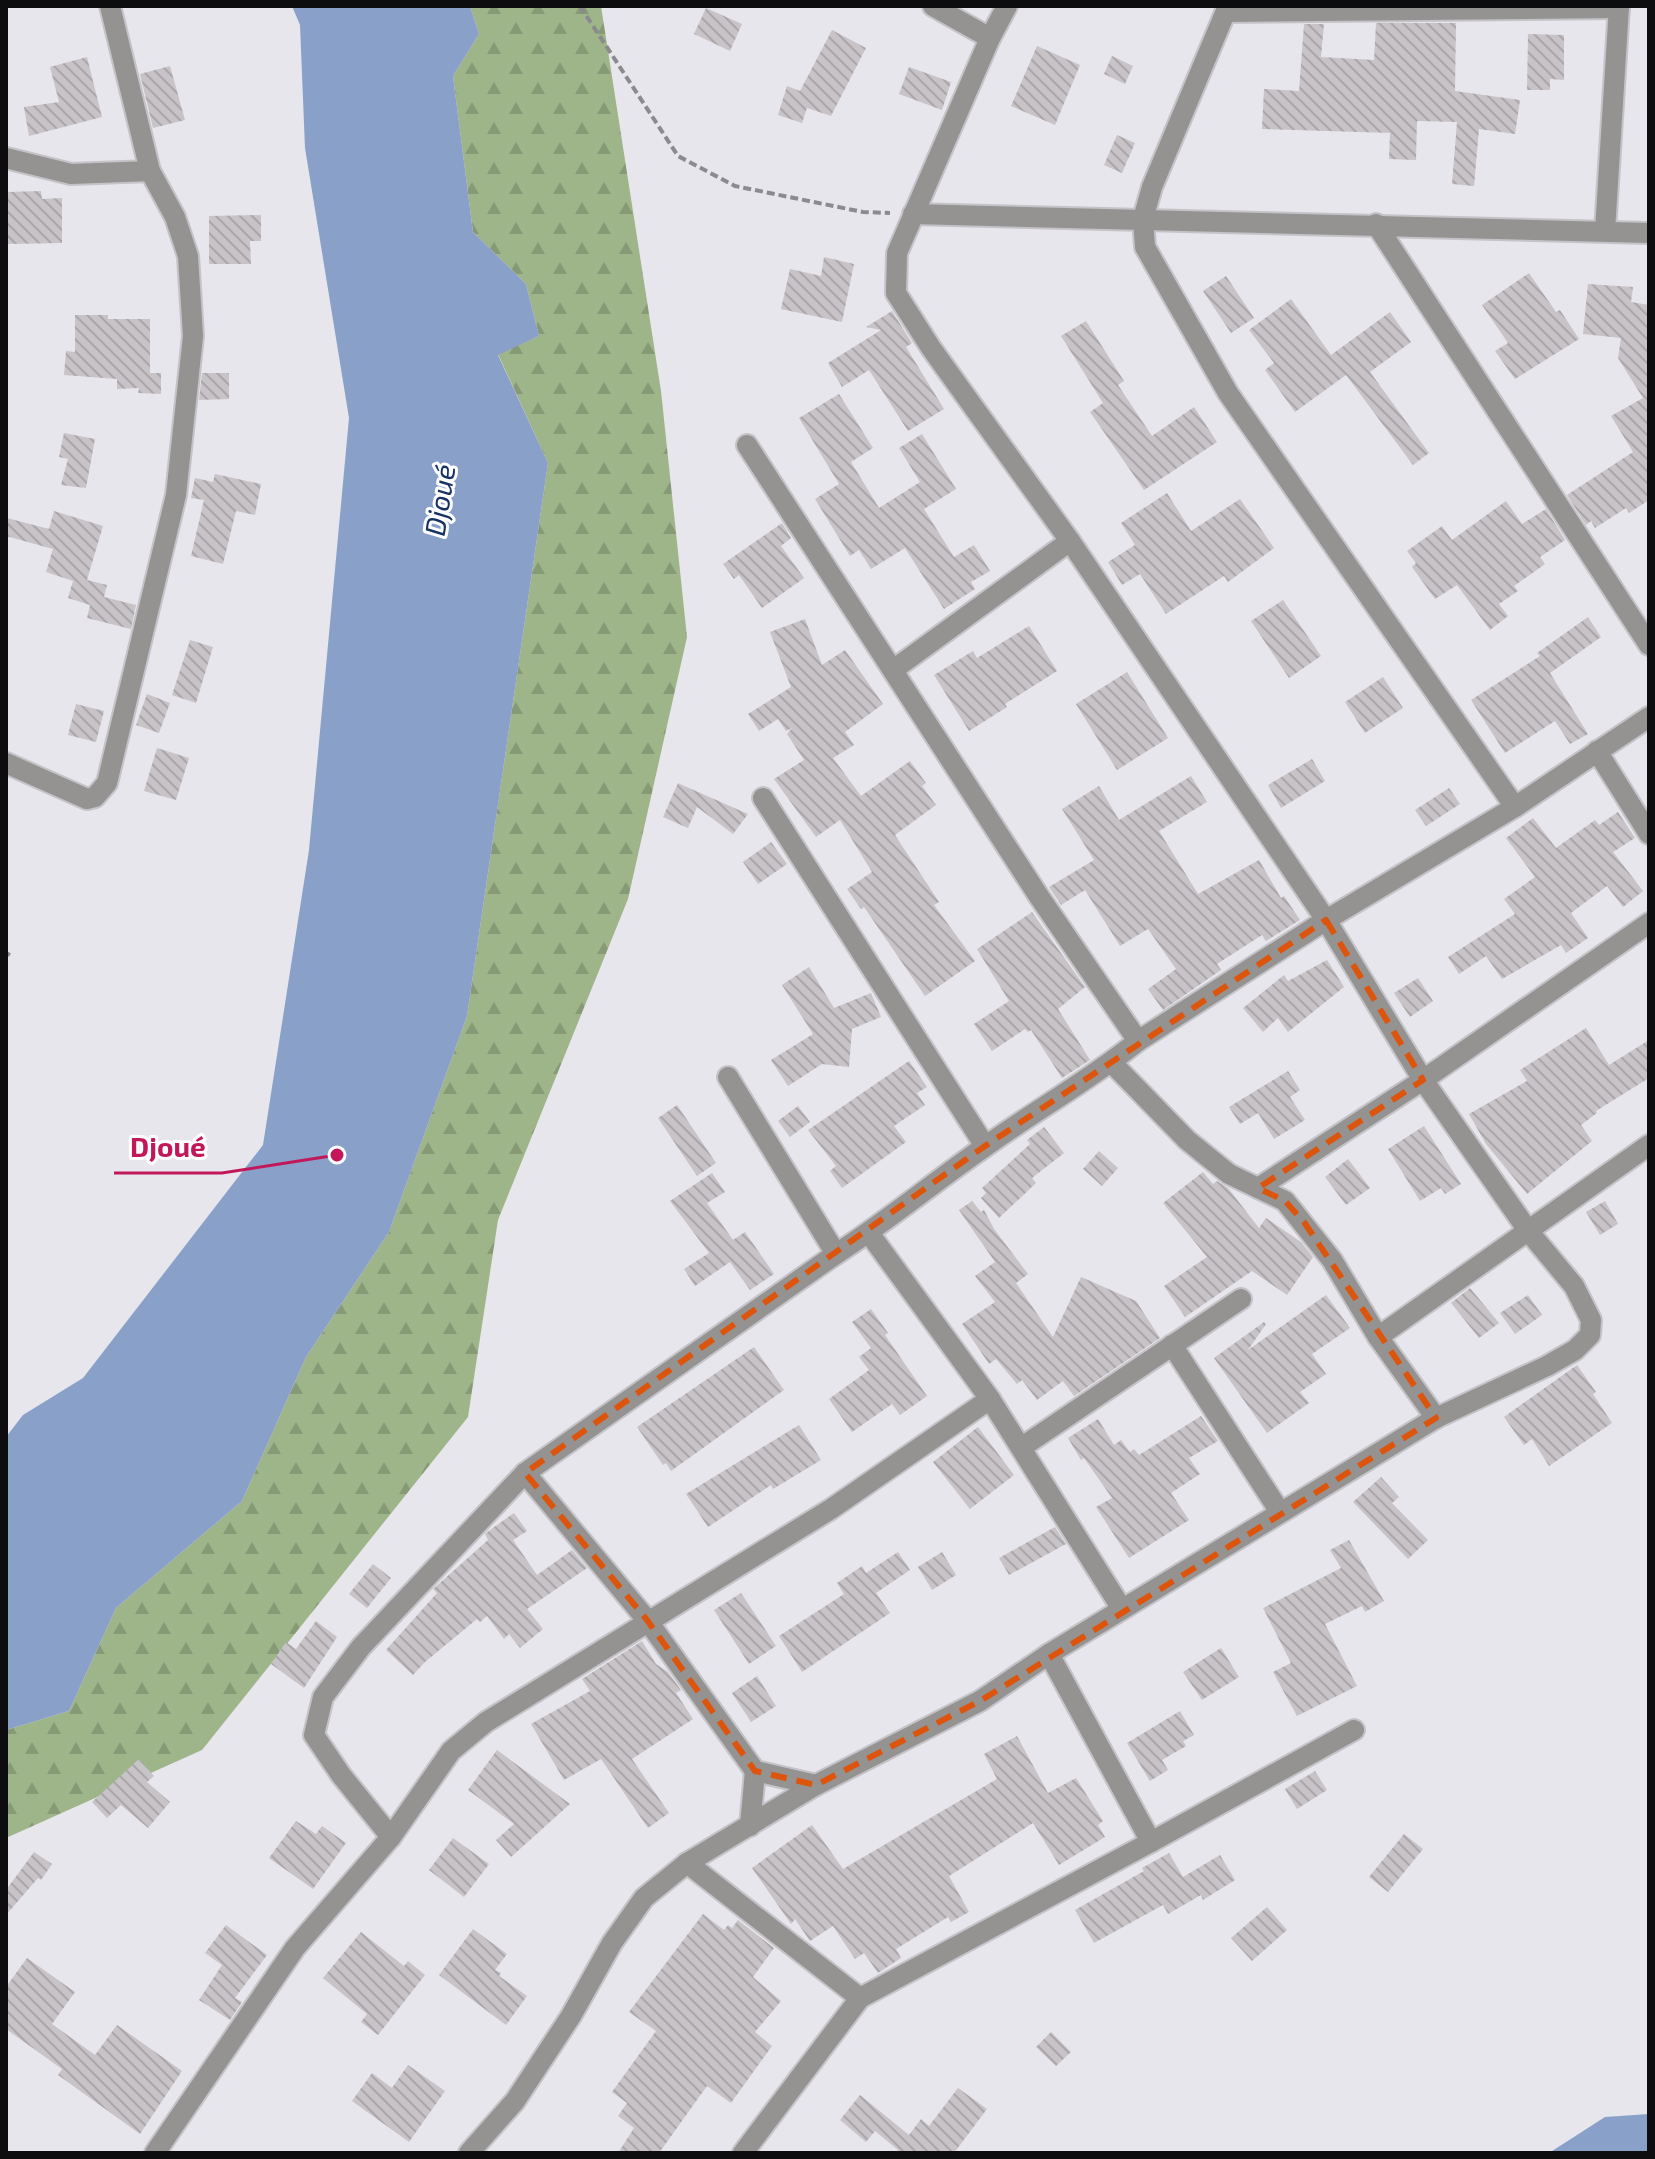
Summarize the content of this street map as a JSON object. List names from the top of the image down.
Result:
{
  "water": ["Djoué"],
  "places": ["Djoué"]
}
